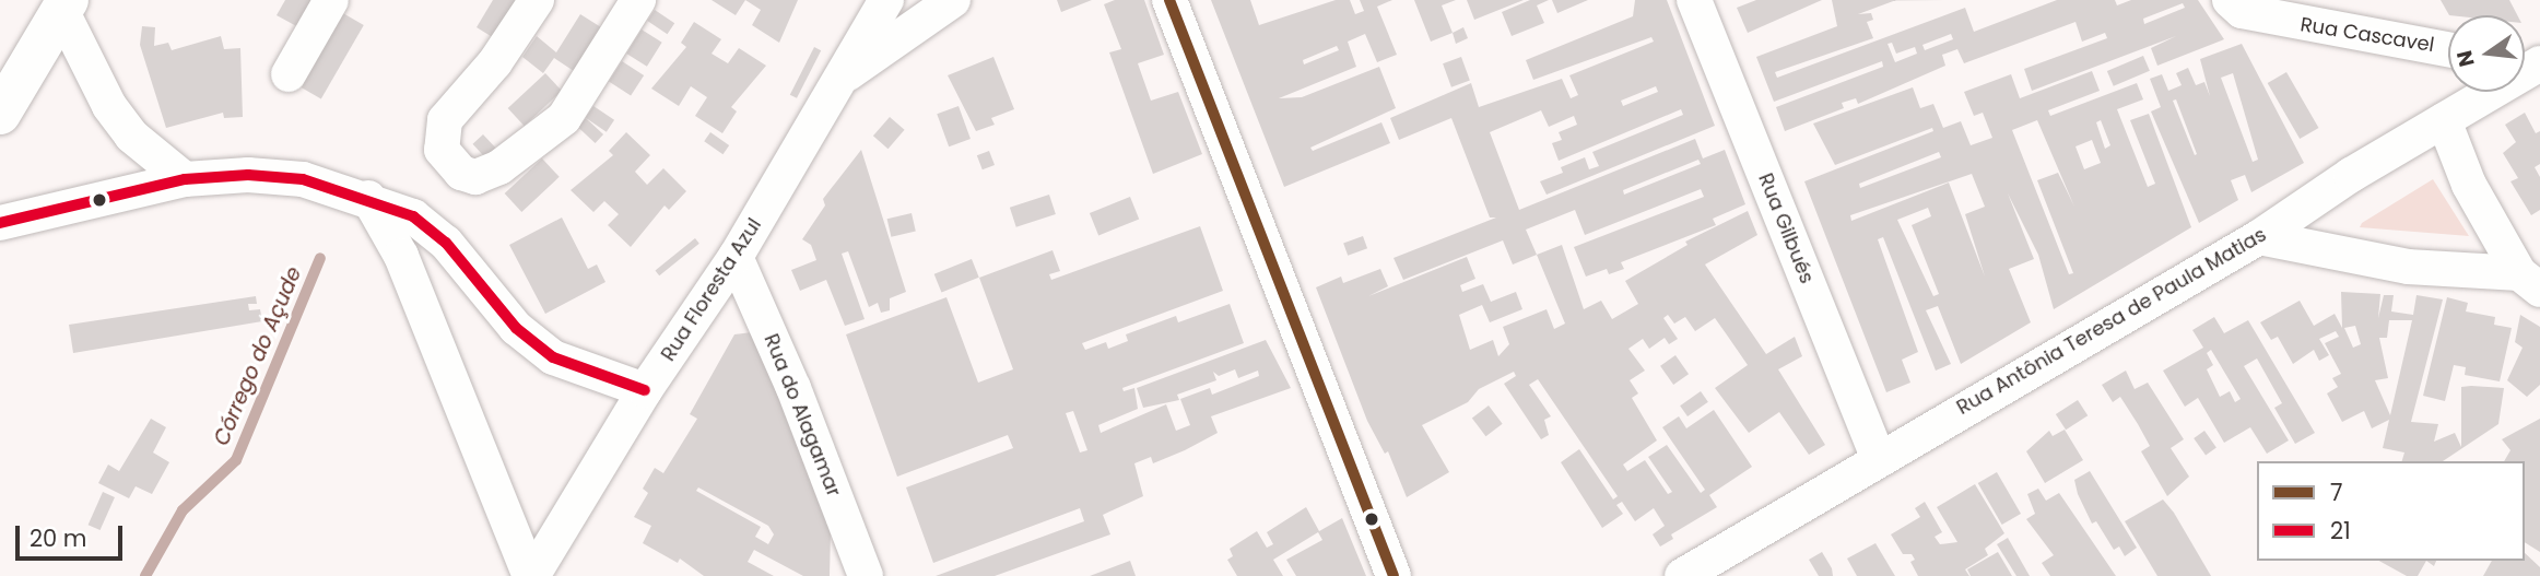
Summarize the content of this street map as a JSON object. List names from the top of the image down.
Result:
{
  "streets": {
    "street": [
      "Rua Cascavel",
      "Rua Gilbués",
      "Rua Floresta Azul",
      "Rua Antônia Teresa de Paula Matias",
      "Rua do Alagamar"
    ]
  },
  "crossings": [
    ["Rua Gilbués", "Rua Antônia Teresa de Paula Matias"],
    ["Rua Floresta Azul", "Rua do Alagamar"]
  ],
  "water": ["Córrego do Açude"],
  "lines": ["transit line 7", "transit line 21"],
  "legend": ["7", "21"],
  "scale_bar": "20 m",
  "north": "left"
}
